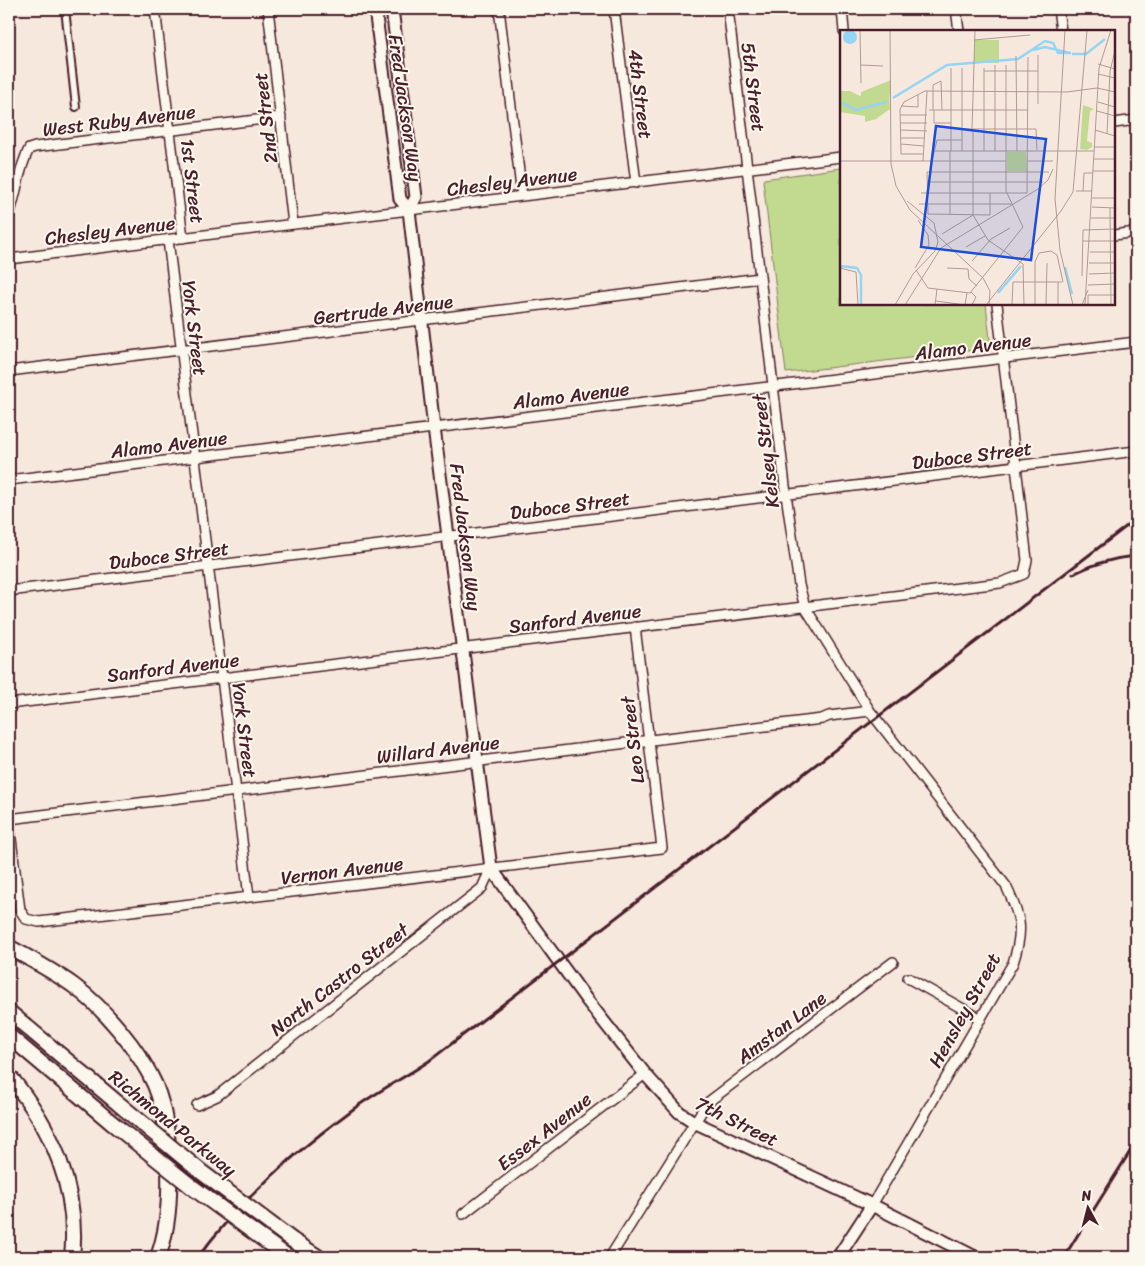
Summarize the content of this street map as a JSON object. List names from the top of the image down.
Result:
{
  "streets": {
    "main road": ["Richmond Parkway"],
    "street": [
      "5th Street",
      "4th Street",
      "Fred Jackson Way",
      "2nd Street",
      "West Ruby Avenue",
      "1st Street",
      "Chesley Avenue",
      "Gertrude Avenue",
      "York Street",
      "Alamo Avenue",
      "Kelsey Street",
      "Duboce Street",
      "Sanford Avenue",
      "Leo Street",
      "Willard Avenue",
      "Vernon Avenue",
      "North Castro Street",
      "Hensley Street",
      "Amstan Lane",
      "7th Street",
      "Essex Avenue"
    ]
  },
  "crossings": [
    ["5th Street", "Chesley Avenue"],
    ["5th Street", "Kelsey Street"],
    ["4th Street", "Chesley Avenue"],
    ["Fred Jackson Way", "Chesley Avenue"],
    ["Fred Jackson Way", "Gertrude Avenue"],
    ["Fred Jackson Way", "Alamo Avenue"],
    ["Fred Jackson Way", "Duboce Street"],
    ["Fred Jackson Way", "Sanford Avenue"],
    ["Fred Jackson Way", "Willard Avenue"],
    ["Fred Jackson Way", "Vernon Avenue"],
    ["Fred Jackson Way", "North Castro Street"],
    ["Fred Jackson Way", "7th Street"],
    ["2nd Street", "West Ruby Avenue"],
    ["2nd Street", "Chesley Avenue"],
    ["West Ruby Avenue", "1st Street"],
    ["1st Street", "Chesley Avenue"],
    ["Chesley Avenue", "York Street"],
    ["Chesley Avenue", "Kelsey Street"],
    ["Gertrude Avenue", "York Street"],
    ["Gertrude Avenue", "Kelsey Street"],
    ["York Street", "Alamo Avenue"],
    ["York Street", "Duboce Street"],
    ["York Street", "Sanford Avenue"],
    ["York Street", "Willard Avenue"],
    ["York Street", "Vernon Avenue"],
    ["Alamo Avenue", "Kelsey Street"],
    ["Kelsey Street", "Duboce Street"],
    ["Kelsey Street", "Sanford Avenue"],
    ["Kelsey Street", "Willard Avenue"],
    ["Kelsey Street", "Hensley Street"],
    ["Duboce Street", "Sanford Avenue"],
    ["Sanford Avenue", "Leo Street"],
    ["Leo Street", "Willard Avenue"],
    ["Leo Street", "Vernon Avenue"],
    ["Willard Avenue", "Hensley Street"],
    ["Vernon Avenue", "North Castro Street"],
    ["Vernon Avenue", "7th Street"],
    ["North Castro Street", "7th Street"],
    ["Hensley Street", "7th Street"],
    ["Amstan Lane", "7th Street"],
    ["7th Street", "Essex Avenue"]
  ],
  "north": "top"
}
